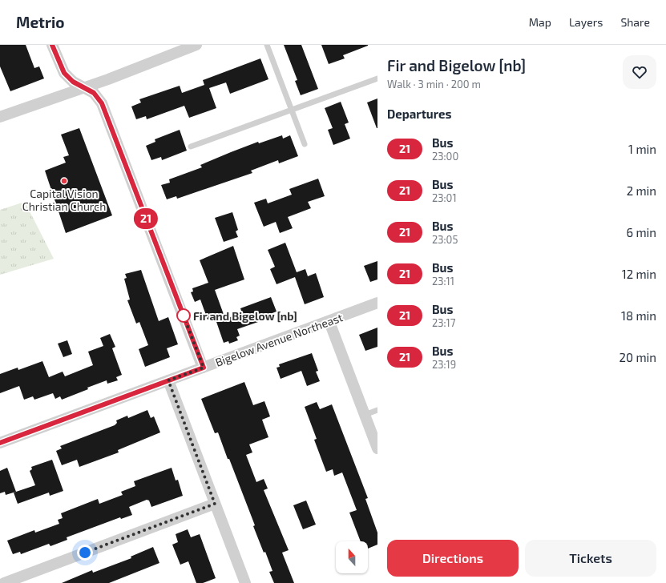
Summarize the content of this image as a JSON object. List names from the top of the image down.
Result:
{
  "streets": {
    "street": ["Bigelow Avenue Northeast"]
  },
  "places": ["Capital Vision Christian Church", "Fir and Bigelow [nb]"],
  "lines": ["bus line 21"],
  "north": "top",
  "page": {
    "header": "Metrio",
    "nav": ["Map", "Layers", "Share"],
    "on_map": "21",
    "heading": [
      ["Fir and Bigelow [nb]", "Walk · 3 min · 200 m"],
      "Departures"
    ],
    "list": [
      {
        "mark": "21",
        "name": "Bus",
        "note": "23:00",
        "value": "1 min"
      },
      {
        "mark": "21",
        "name": "Bus",
        "note": "23:01",
        "value": "2 min"
      },
      {
        "mark": "21",
        "name": "Bus",
        "note": "23:05",
        "value": "6 min"
      },
      {
        "mark": "21",
        "name": "Bus",
        "note": "23:11",
        "value": "12 min"
      },
      {
        "mark": "21",
        "name": "Bus",
        "note": "23:17",
        "value": "18 min"
      },
      {
        "mark": "21",
        "name": "Bus",
        "note": "23:19",
        "value": "20 min"
      }
    ],
    "buttons": ["Directions", "Tickets"]
  }
}
